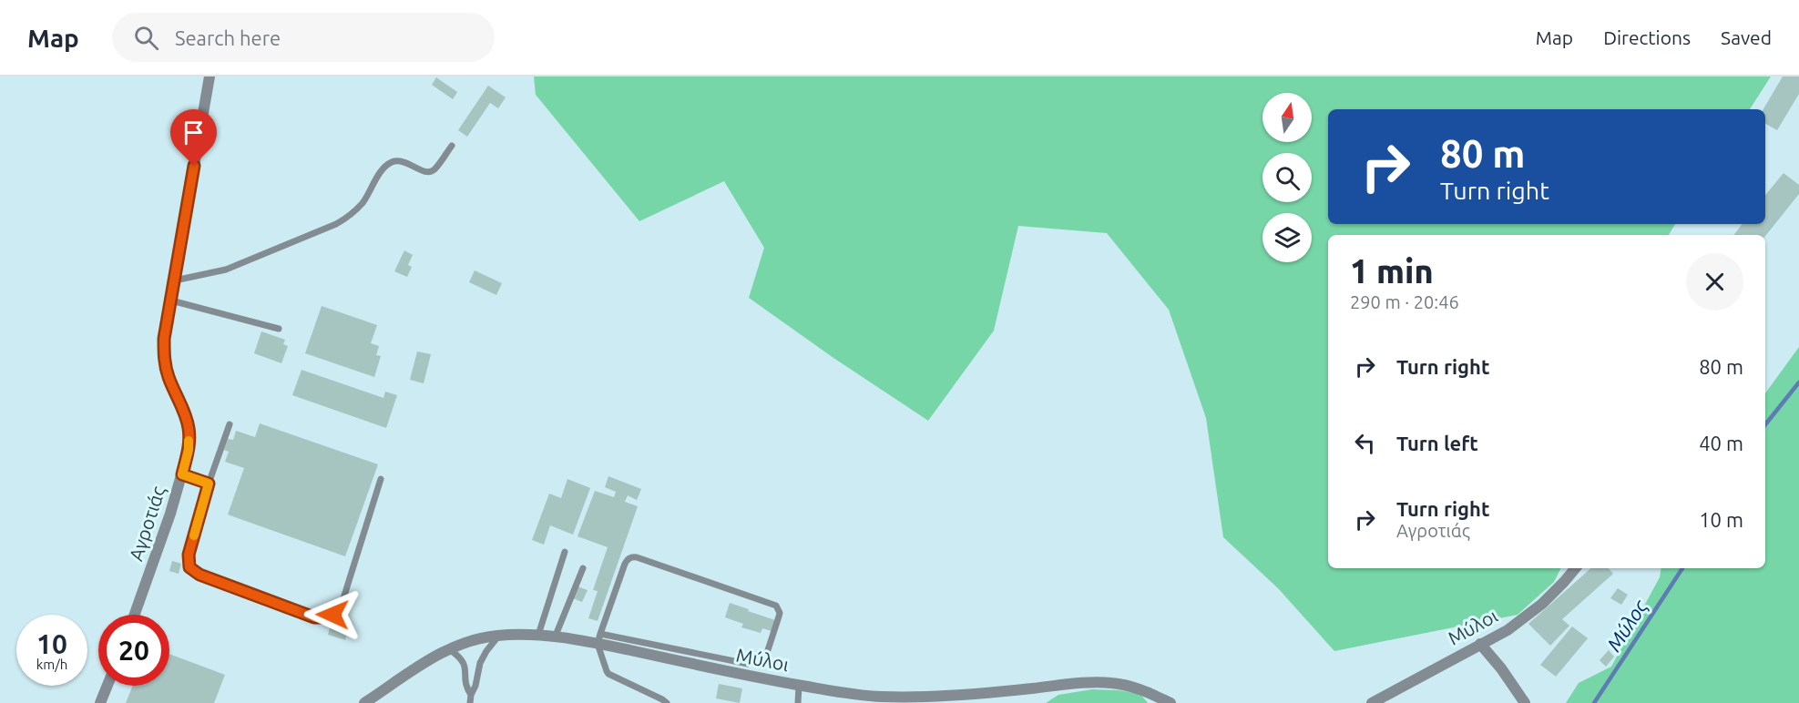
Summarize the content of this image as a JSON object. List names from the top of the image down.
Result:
{
  "streets": {
    "street": ["Αγροτιάς", "Μύλοι"]
  },
  "water": ["Μύλος"],
  "north": "top",
  "page": {
    "header": "Map",
    "search": "Search here",
    "nav": ["Map", "Directions", "Saved"],
    "turn": ["80 m", "Turn right"],
    "heading": ["1 min", "290 m · 20:46"],
    "list": [
      {
        "name": "Turn right",
        "value": "80 m"
      },
      {
        "name": "Turn left",
        "value": "40 m"
      },
      {
        "name": "Turn right",
        "note": "Αγροτιάς",
        "value": "10 m"
      }
    ],
    "speed": "10 km/h",
    "limit": "20"
  }
}
